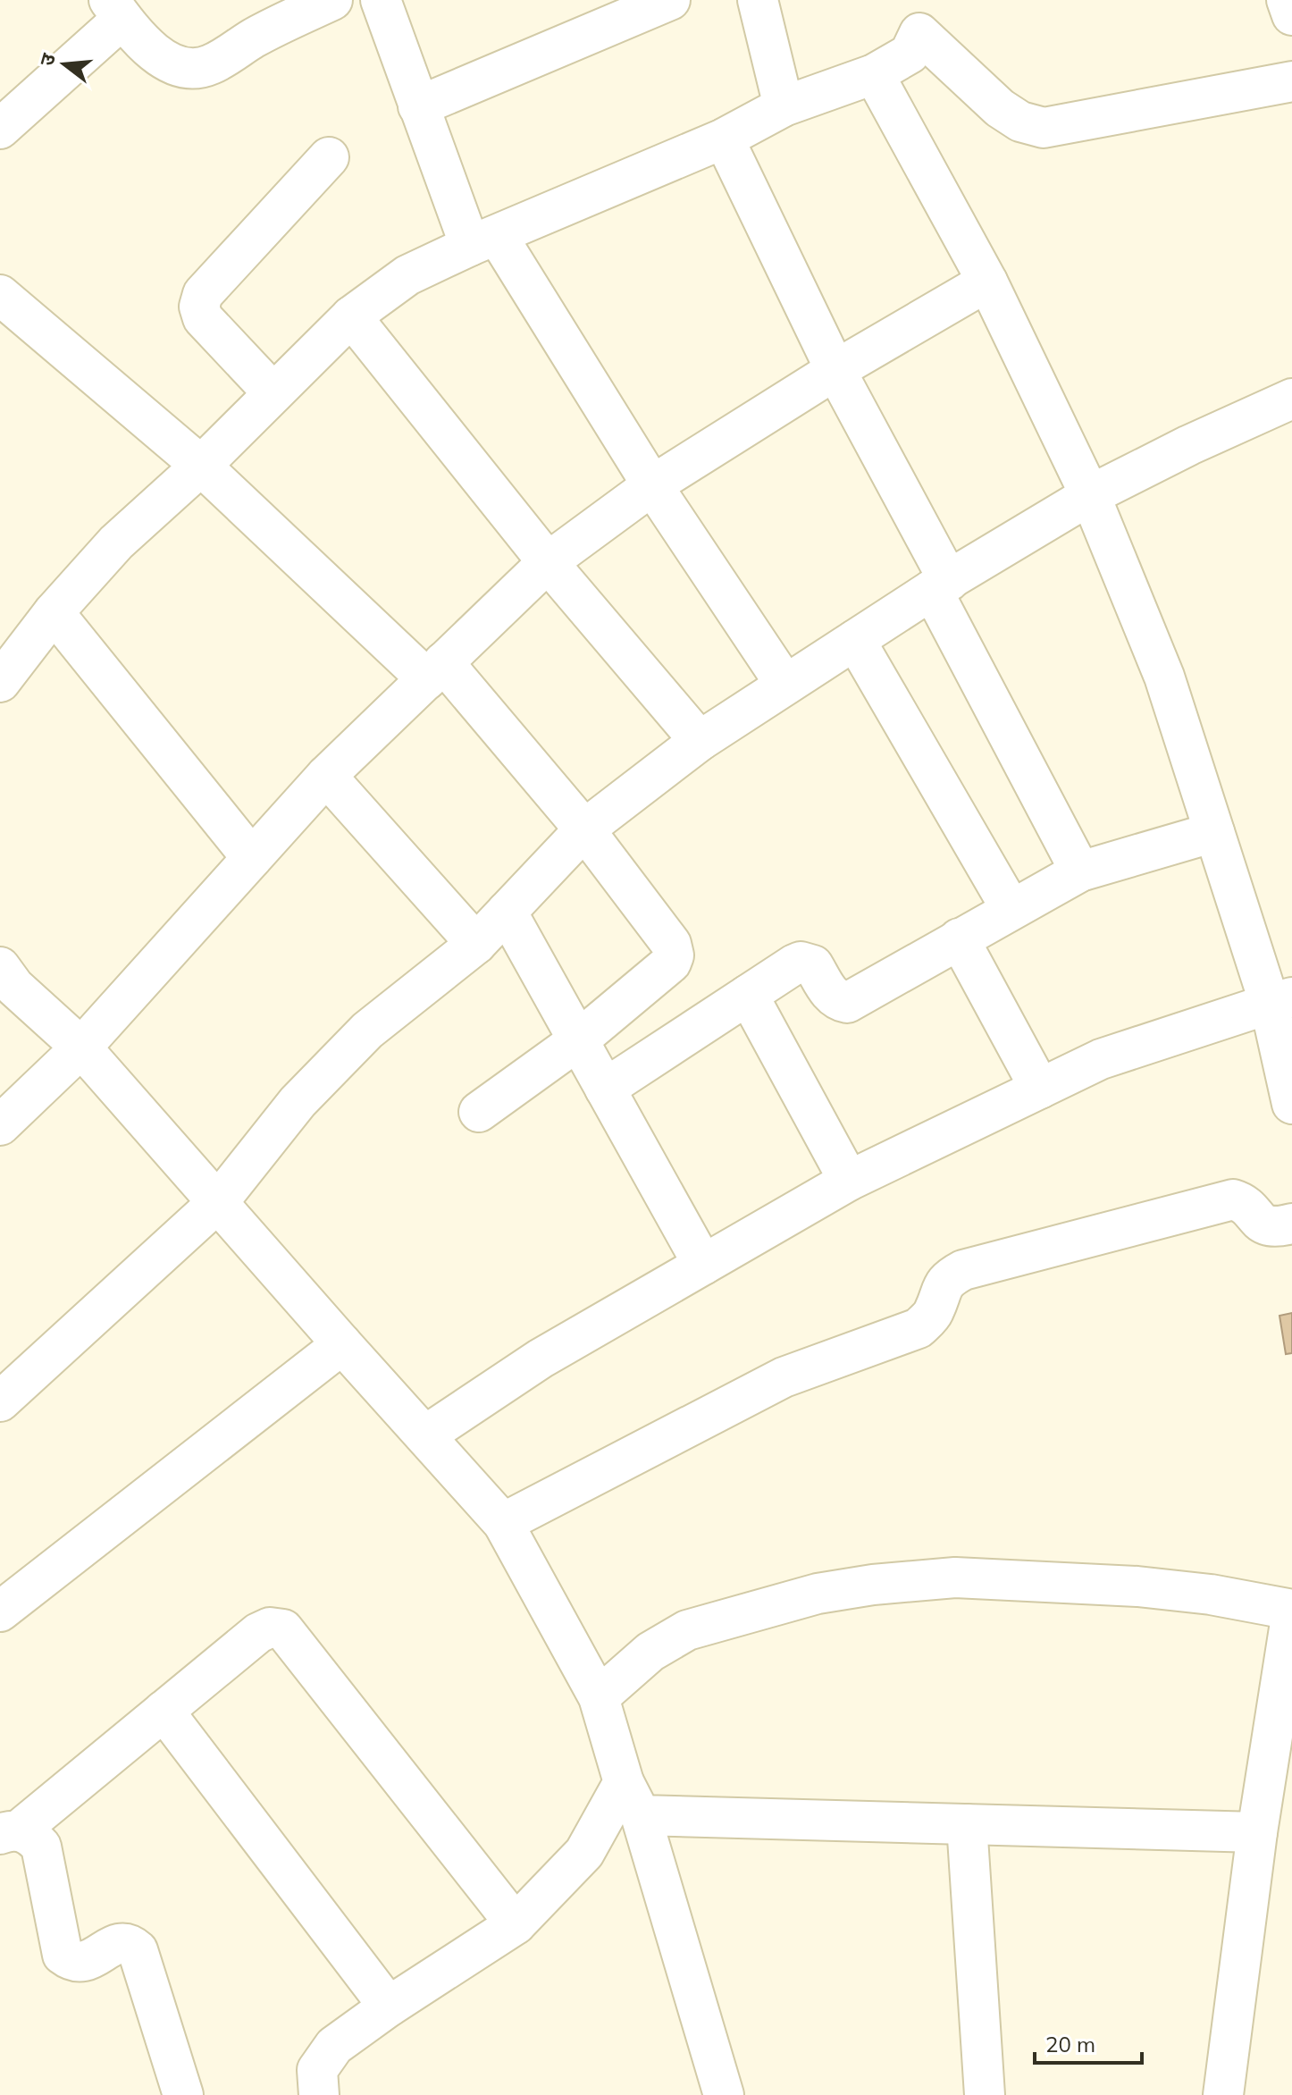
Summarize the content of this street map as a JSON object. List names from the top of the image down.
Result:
{
  "scale_bar": "20 m",
  "north": "left"
}
